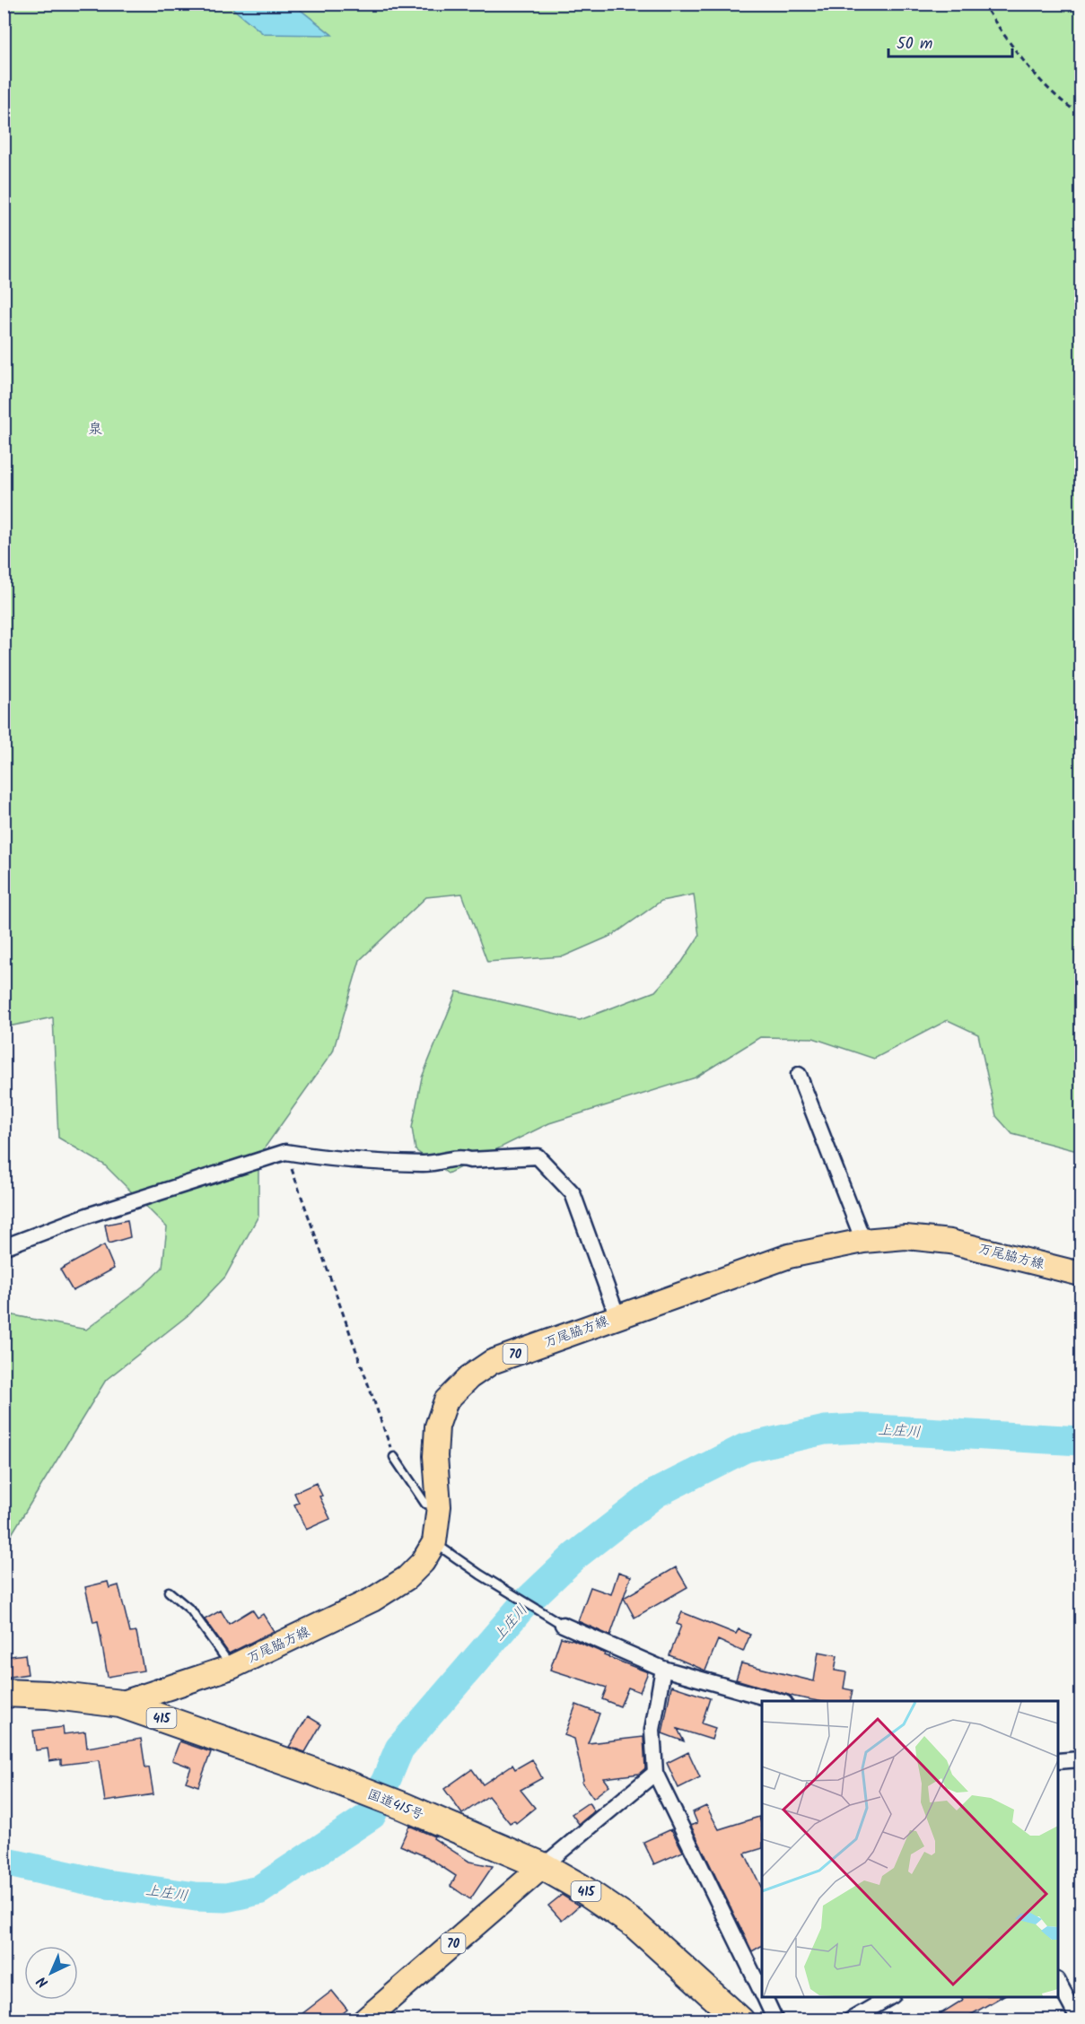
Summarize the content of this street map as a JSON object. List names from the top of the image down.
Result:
{
  "streets": {
    "highway": ["415", "国道415号"],
    "main road": ["万尾脇方線", "70"]
  },
  "crossings": [
    ["万尾脇方線", "国道415号"],
    ["70", "国道415号"]
  ],
  "districts": ["泉"],
  "water": ["上庄川"],
  "scale_bar": "50 m",
  "north": "bottom left"
}
